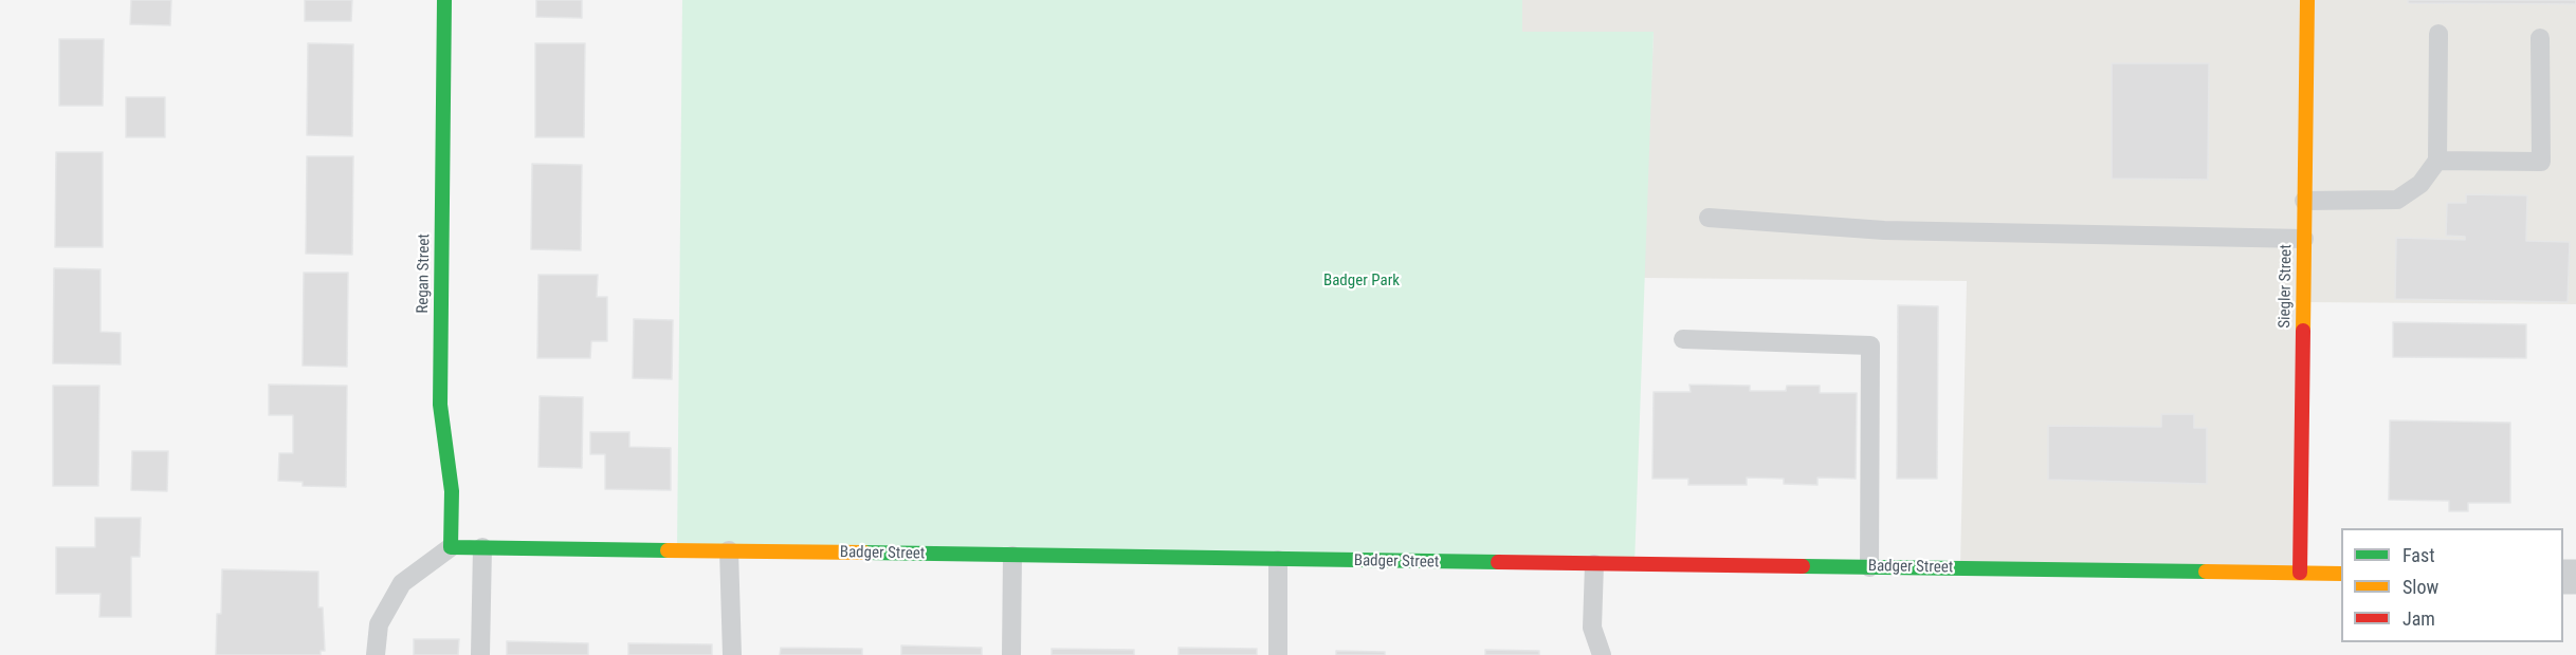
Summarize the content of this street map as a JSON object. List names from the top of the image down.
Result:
{
  "streets": {
    "street": ["Regan Street", "Siegler Street", "Badger Street"]
  },
  "crossings": [
    ["Regan Street", "Badger Street"],
    ["Siegler Street", "Badger Street"]
  ],
  "parks": ["Badger Park"],
  "legend": ["Fast", "Slow", "Jam"]
}
